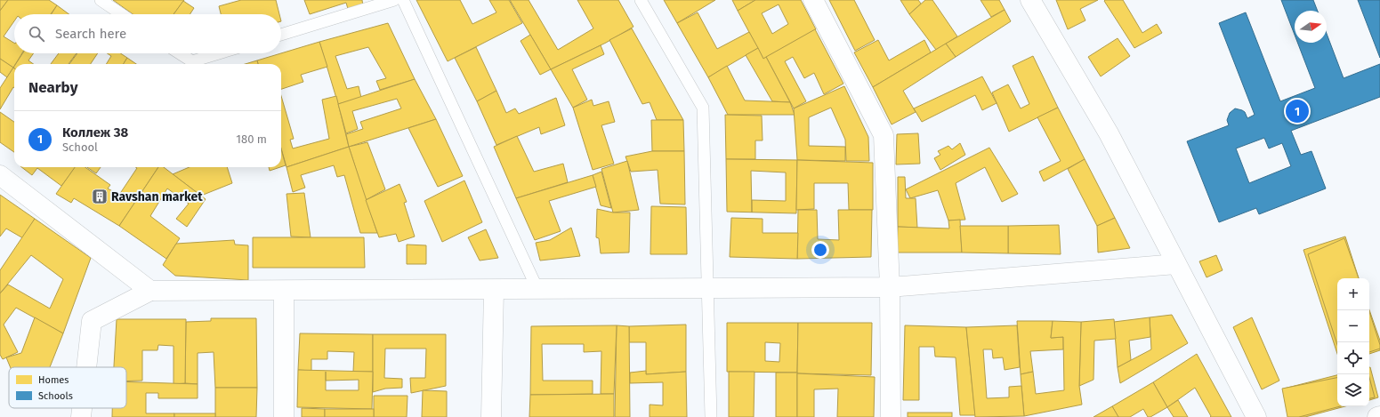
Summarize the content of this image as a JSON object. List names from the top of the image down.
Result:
{
  "places": {
    "building": ["Ravshan market"]
  },
  "legend": ["Homes", "Schools"],
  "north": "right",
  "page": {
    "search": "Search here",
    "heading": "Nearby",
    "pins": "1",
    "list": [
      {
        "mark": "1",
        "name": "Коллеж 38",
        "note": "School",
        "value": "180 m"
      }
    ],
    "map_buttons": ["+", "−"]
  }
}
